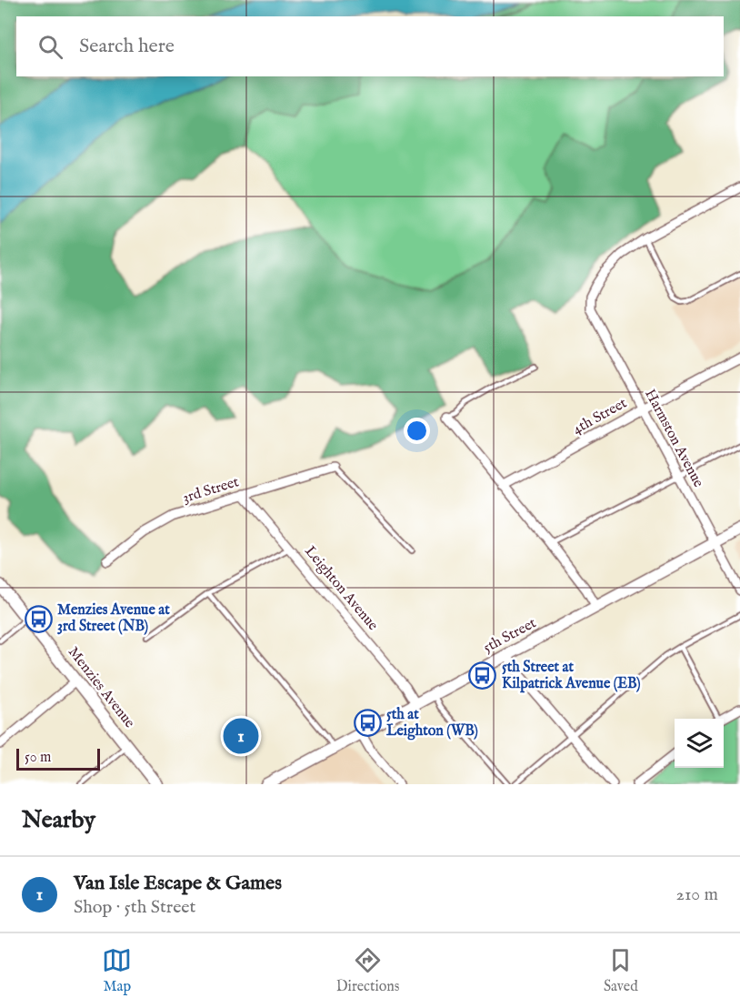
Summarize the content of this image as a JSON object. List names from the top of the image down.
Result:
{
  "streets": {
    "street": [
      "4th Street",
      "Harmston Avenue",
      "3rd Street",
      "Leighton Avenue",
      "5th Street",
      "Menzies Avenue"
    ]
  },
  "crossings": [
    ["4th Street", "Harmston Avenue"],
    ["Harmston Avenue", "5th Street"],
    ["3rd Street", "Leighton Avenue"],
    ["Leighton Avenue", "5th Street"]
  ],
  "places": {
    "bus stop": ["Menzies Avenue at 3rd Street (NB)", "5th Street at Kilpatrick Avenue (EB)", "5th at Leighton (WB)"]
  },
  "scale_bar": "50 m",
  "page": {
    "search": "Search here",
    "pins": "1",
    "scale": "50 m",
    "heading": "Nearby",
    "list": [
      {
        "mark": "1",
        "name": "Van Isle Escape & Games",
        "note": "Shop · 5th Street",
        "value": "210 m"
      }
    ],
    "nav": ["Map", "Directions", "Saved"]
  }
}
